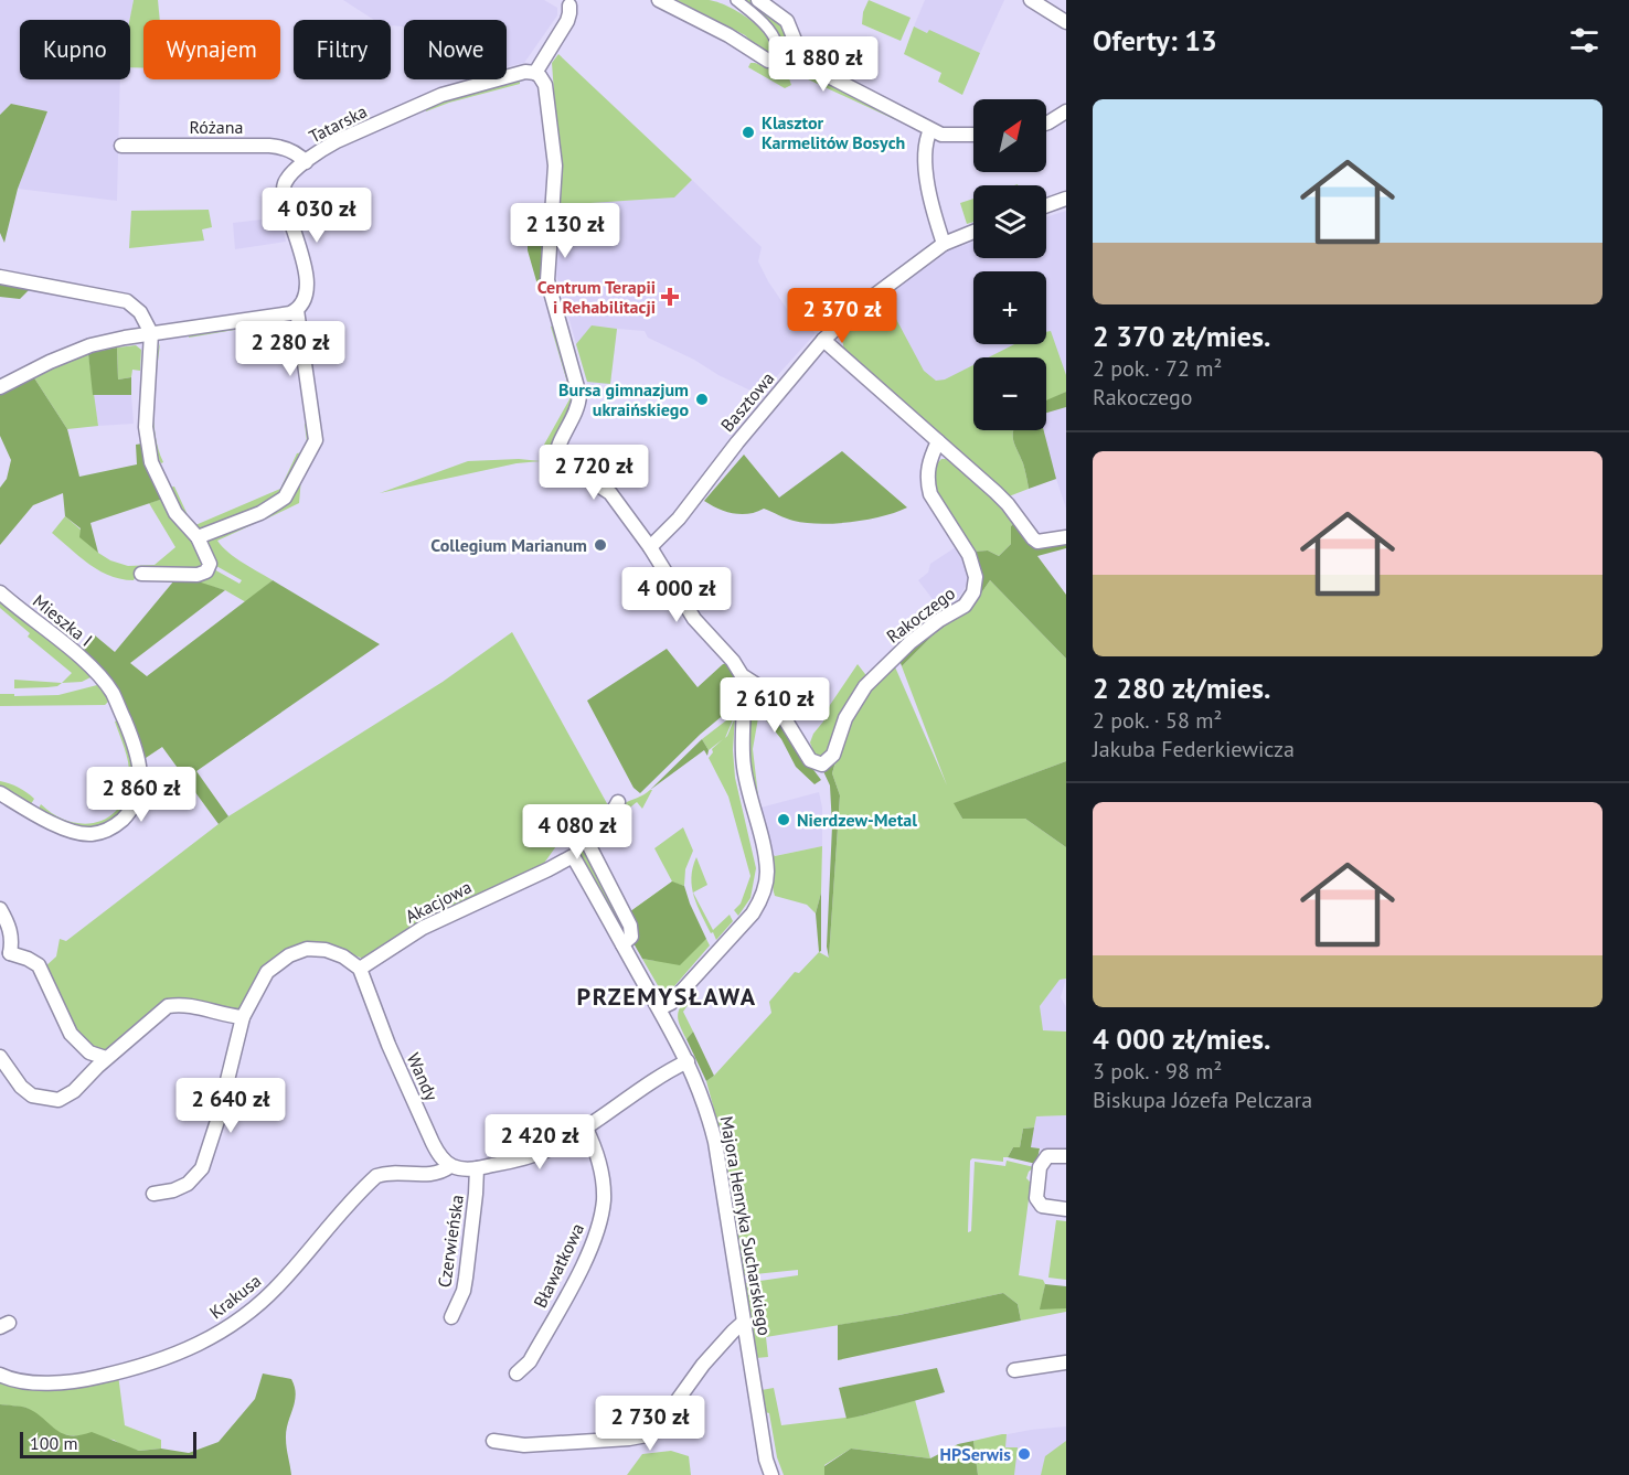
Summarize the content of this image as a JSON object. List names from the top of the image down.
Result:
{
  "streets": {
    "street": [
      "Tatarska",
      "Różana",
      "Basztowa",
      "Rakoczego",
      "Mieszka I",
      "Akacjowa",
      "Wandy",
      "Majora Henryka Sucharskiego",
      "Czerwieńska",
      "Bławatkowa",
      "Krakusa"
    ]
  },
  "crossings": [
    ["Tatarska", "Różana"],
    ["Akacjowa", "Wandy"],
    ["Akacjowa", "Majora Henryka Sucharskiego"],
    ["Wandy", "Krakusa"]
  ],
  "districts": ["PRZEMYSŁAWA"],
  "places": {
    "other": [
      "Klasztor Karmelitów Bosych",
      "Bursa gimnazjum ukraińskiego",
      "Collegium Marianum",
      "Nierdzew-Metal",
      "HPSerwis"
    ],
    "health": ["Centrum Terapii i Rehabilitacji"]
  },
  "scale_bar": "100 m",
  "north": "top right",
  "page": {
    "heading": "Oferty: 13",
    "chip": [
      "Kupno",
      "Wynajem",
      "Filtry",
      "Nowe"
    ],
    "price": [
      "1 880 zł",
      "4 030 zł",
      "2 130 zł",
      "2 370 zł",
      "2 280 zł",
      "2 720 zł",
      "4 000 zł",
      "2 610 zł",
      "2 860 zł",
      "4 080 zł",
      "2 640 zł",
      "2 420 zł",
      "2 730 zł"
    ],
    "list": [
      {
        "name": "2 370 zł/mies.",
        "note": "2 pok. · 72 m² · Rakoczego"
      },
      {
        "name": "2 280 zł/mies.",
        "note": "2 pok. · 58 m² · Jakuba Federkiewicza"
      },
      {
        "name": "4 000 zł/mies.",
        "note": "3 pok. · 98 m² · Biskupa Józefa Pelczara"
      }
    ],
    "map_buttons": ["+", "−"],
    "scale": "100 m"
  }
}
